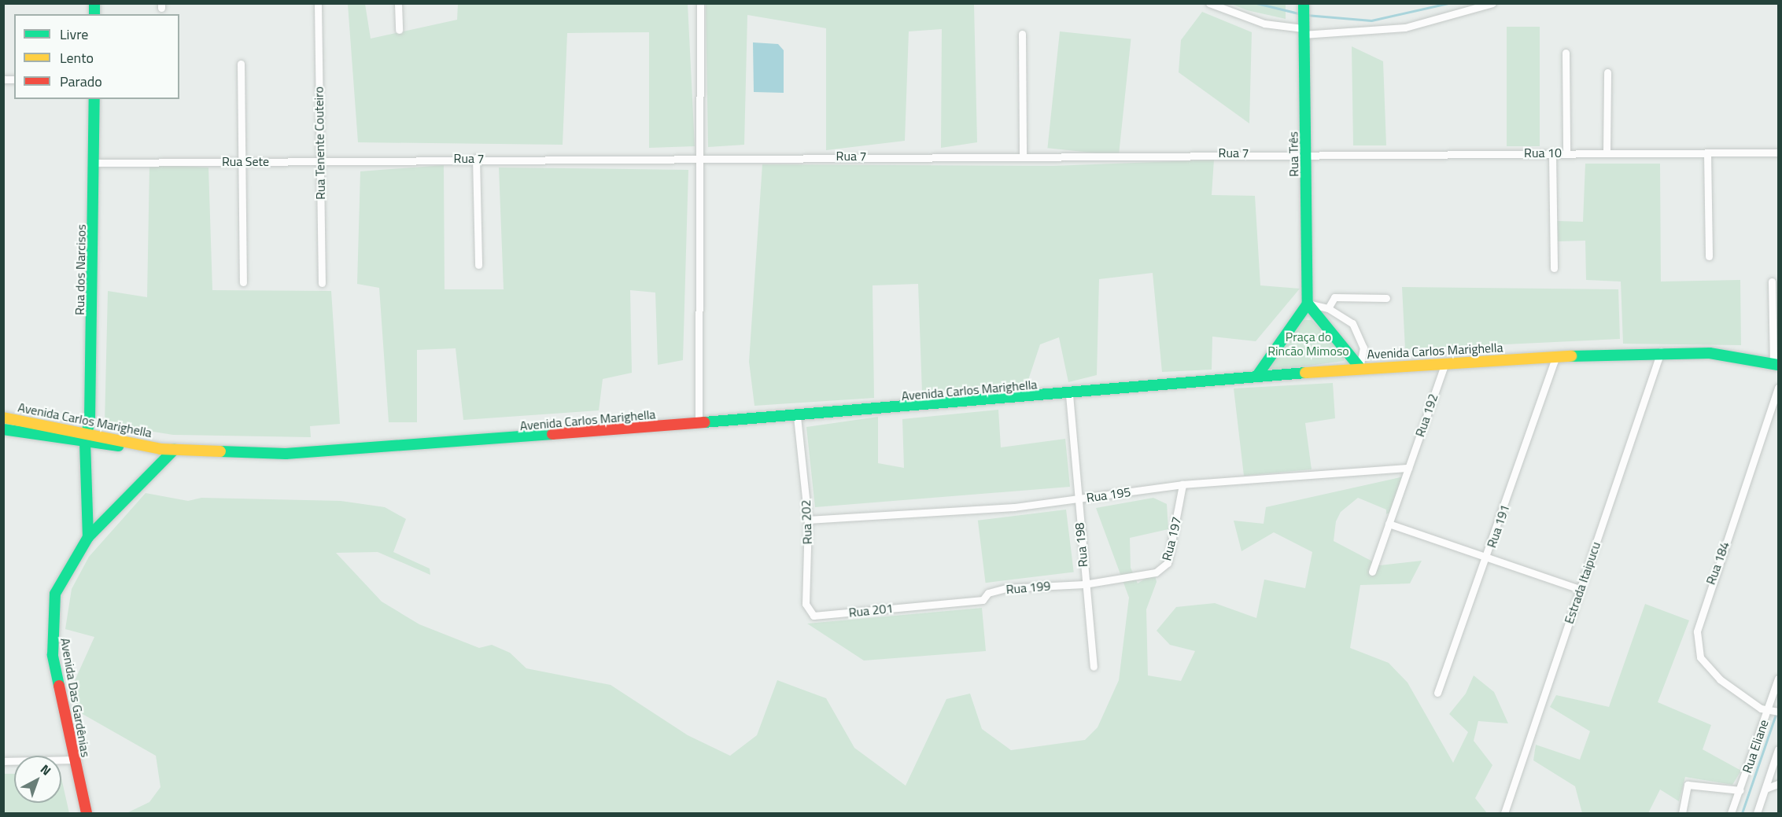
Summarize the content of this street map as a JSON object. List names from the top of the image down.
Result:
{
  "streets": {
    "main road": [
      "Rua Três",
      "Rua dos Narcisos",
      "Avenida Carlos Marighella",
      "Avenida Das Gardênias"
    ],
    "street": [
      "Rua Tenente Couteiro",
      "Rua 7",
      "Rua 10",
      "Rua Sete",
      "Rua 192",
      "Rua 195",
      "Rua 202",
      "Rua 191",
      "Rua 197",
      "Rua 198",
      "Rua 184",
      "Estrada Itaipucu",
      "Rua 199",
      "Rua 201",
      "Rua Eliane"
    ]
  },
  "crossings": [
    ["Rua Tenente Couteiro", "Rua Sete"],
    ["Rua 7", "Rua 10"],
    ["Rua 7", "Rua Três"],
    ["Rua 7", "Rua Sete"],
    ["Rua 10", "Rua Três"],
    ["Rua Sete", "Rua dos Narcisos"],
    ["Rua dos Narcisos", "Avenida Carlos Marighella"],
    ["Avenida Carlos Marighella", "Rua 192"],
    ["Avenida Carlos Marighella", "Rua 202"],
    ["Avenida Carlos Marighella", "Rua 191"],
    ["Avenida Carlos Marighella", "Rua 198"],
    ["Avenida Carlos Marighella", "Estrada Itaipucu"],
    ["Avenida Carlos Marighella", "Avenida Das Gardênias"],
    ["Rua 192", "Rua 195"],
    ["Rua 195", "Rua 202"],
    ["Rua 195", "Rua 197"],
    ["Rua 195", "Rua 198"],
    ["Rua 202", "Rua 201"],
    ["Rua 197", "Rua 198"],
    ["Rua 197", "Rua 199"],
    ["Rua 198", "Rua 199"],
    ["Rua 184", "Rua Eliane"],
    ["Rua 199", "Rua 201"]
  ],
  "parks": ["Praça do Rincão Mimoso"],
  "legend": ["Livre", "Lento", "Parado"],
  "north": "top right"
}
